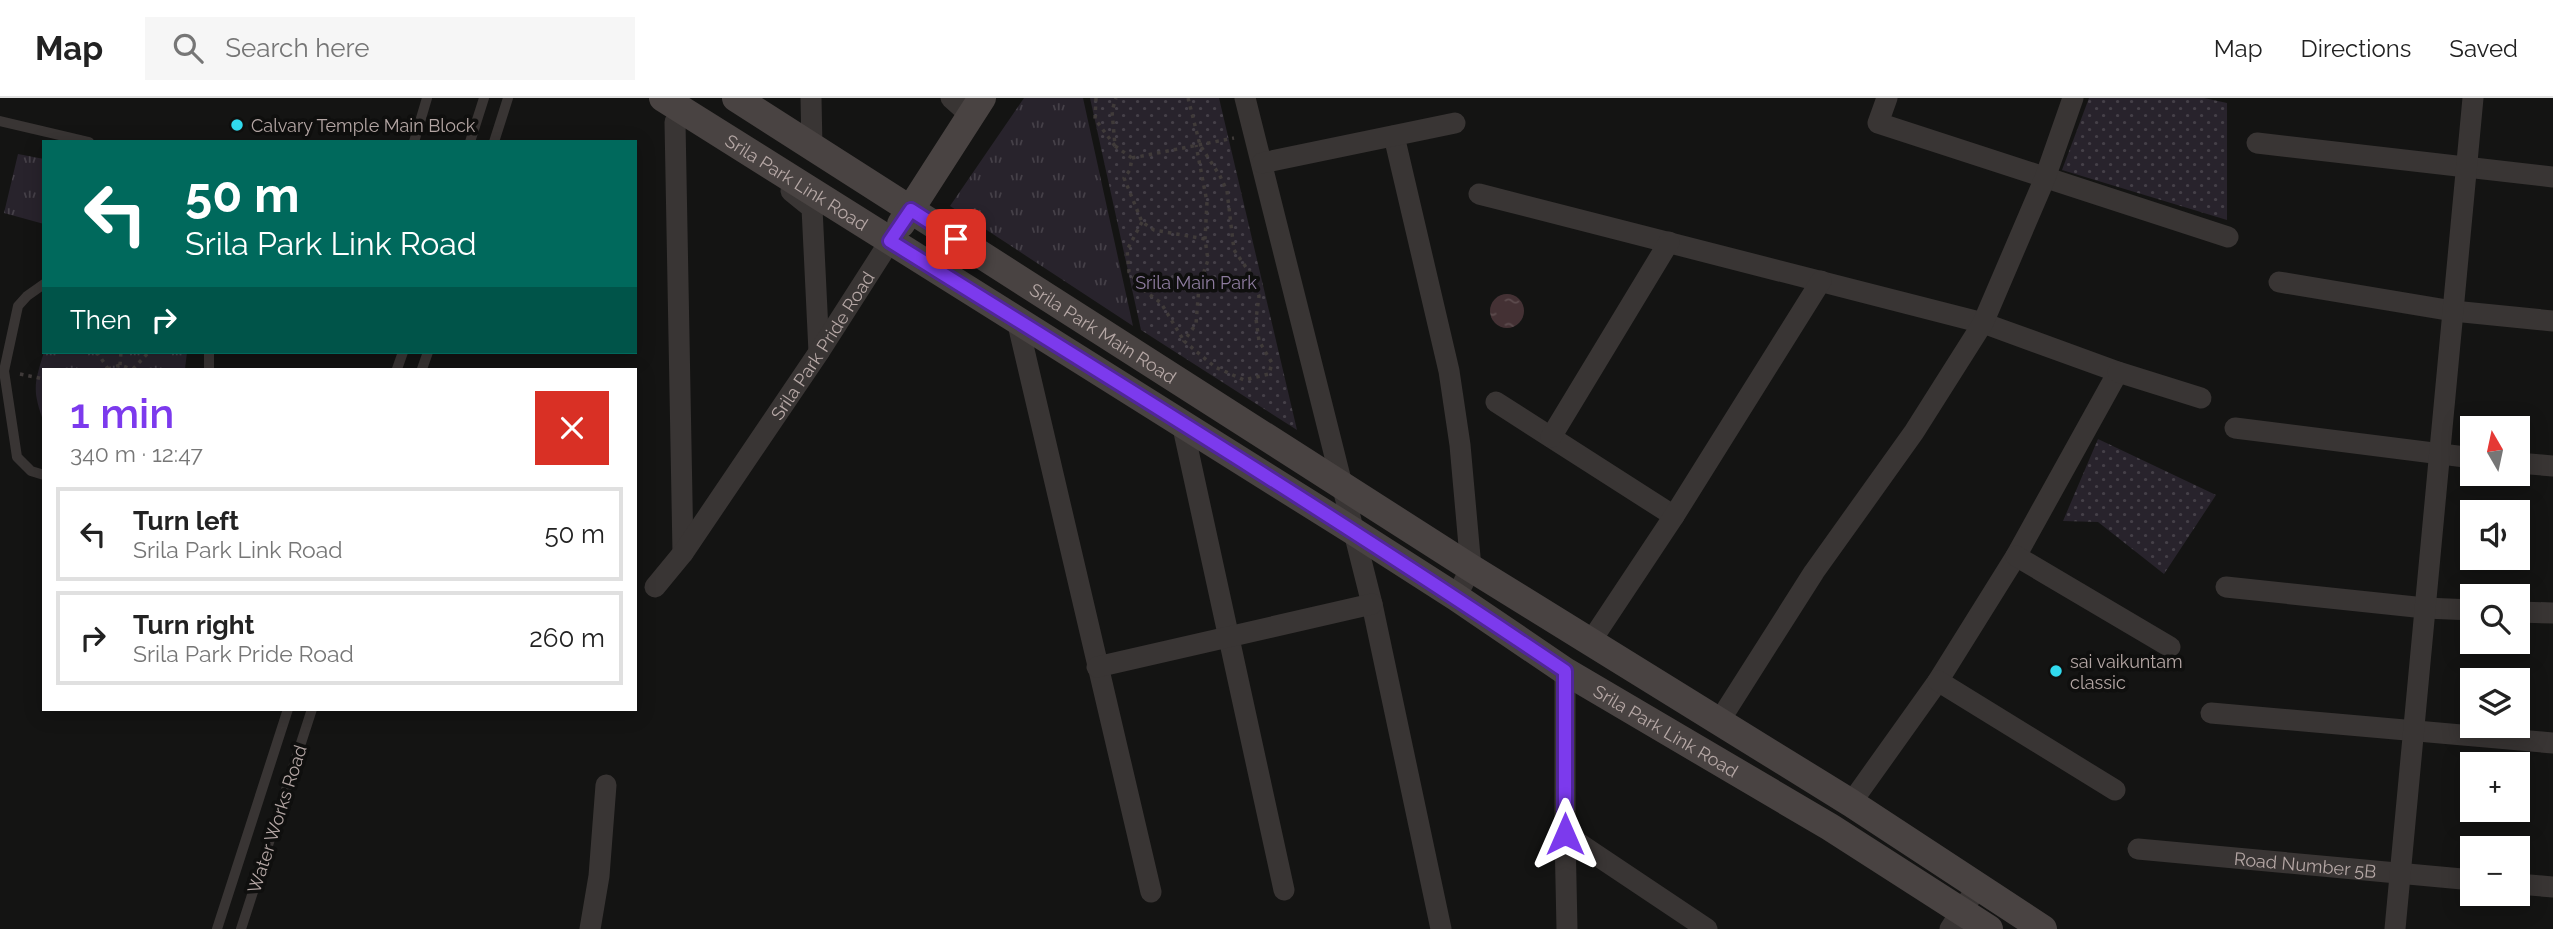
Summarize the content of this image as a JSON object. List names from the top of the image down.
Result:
{
  "streets": {
    "street": [
      "Srila Park Link Road",
      "Srila Park Main Road",
      "Srila Park Pride Road",
      "Road Number 5B"
    ],
    "lane": ["Water Works Road"]
  },
  "crossings": [
    ["Srila Park Link Road", "Srila Park Main Road"],
    ["Srila Park Link Road", "Srila Park Pride Road"],
    ["Srila Park Main Road", "Srila Park Pride Road"]
  ],
  "parks": ["Srila Main Park"],
  "places": ["Calvary Temple Main Block", "sai vaikuntam classic"],
  "north": "top",
  "page": {
    "header": "Map",
    "search": "Search here",
    "nav": ["Map", "Directions", "Saved"],
    "turn": ["50 m", "Srila Park Link Road"],
    "then": "Then",
    "heading": ["1 min", "340 m · 12:47"],
    "map_buttons": ["+", "−"],
    "list": [
      {
        "name": "Turn left",
        "note": "Srila Park Link Road",
        "value": "50 m"
      },
      {
        "name": "Turn right",
        "note": "Srila Park Pride Road",
        "value": "260 m"
      }
    ]
  }
}
